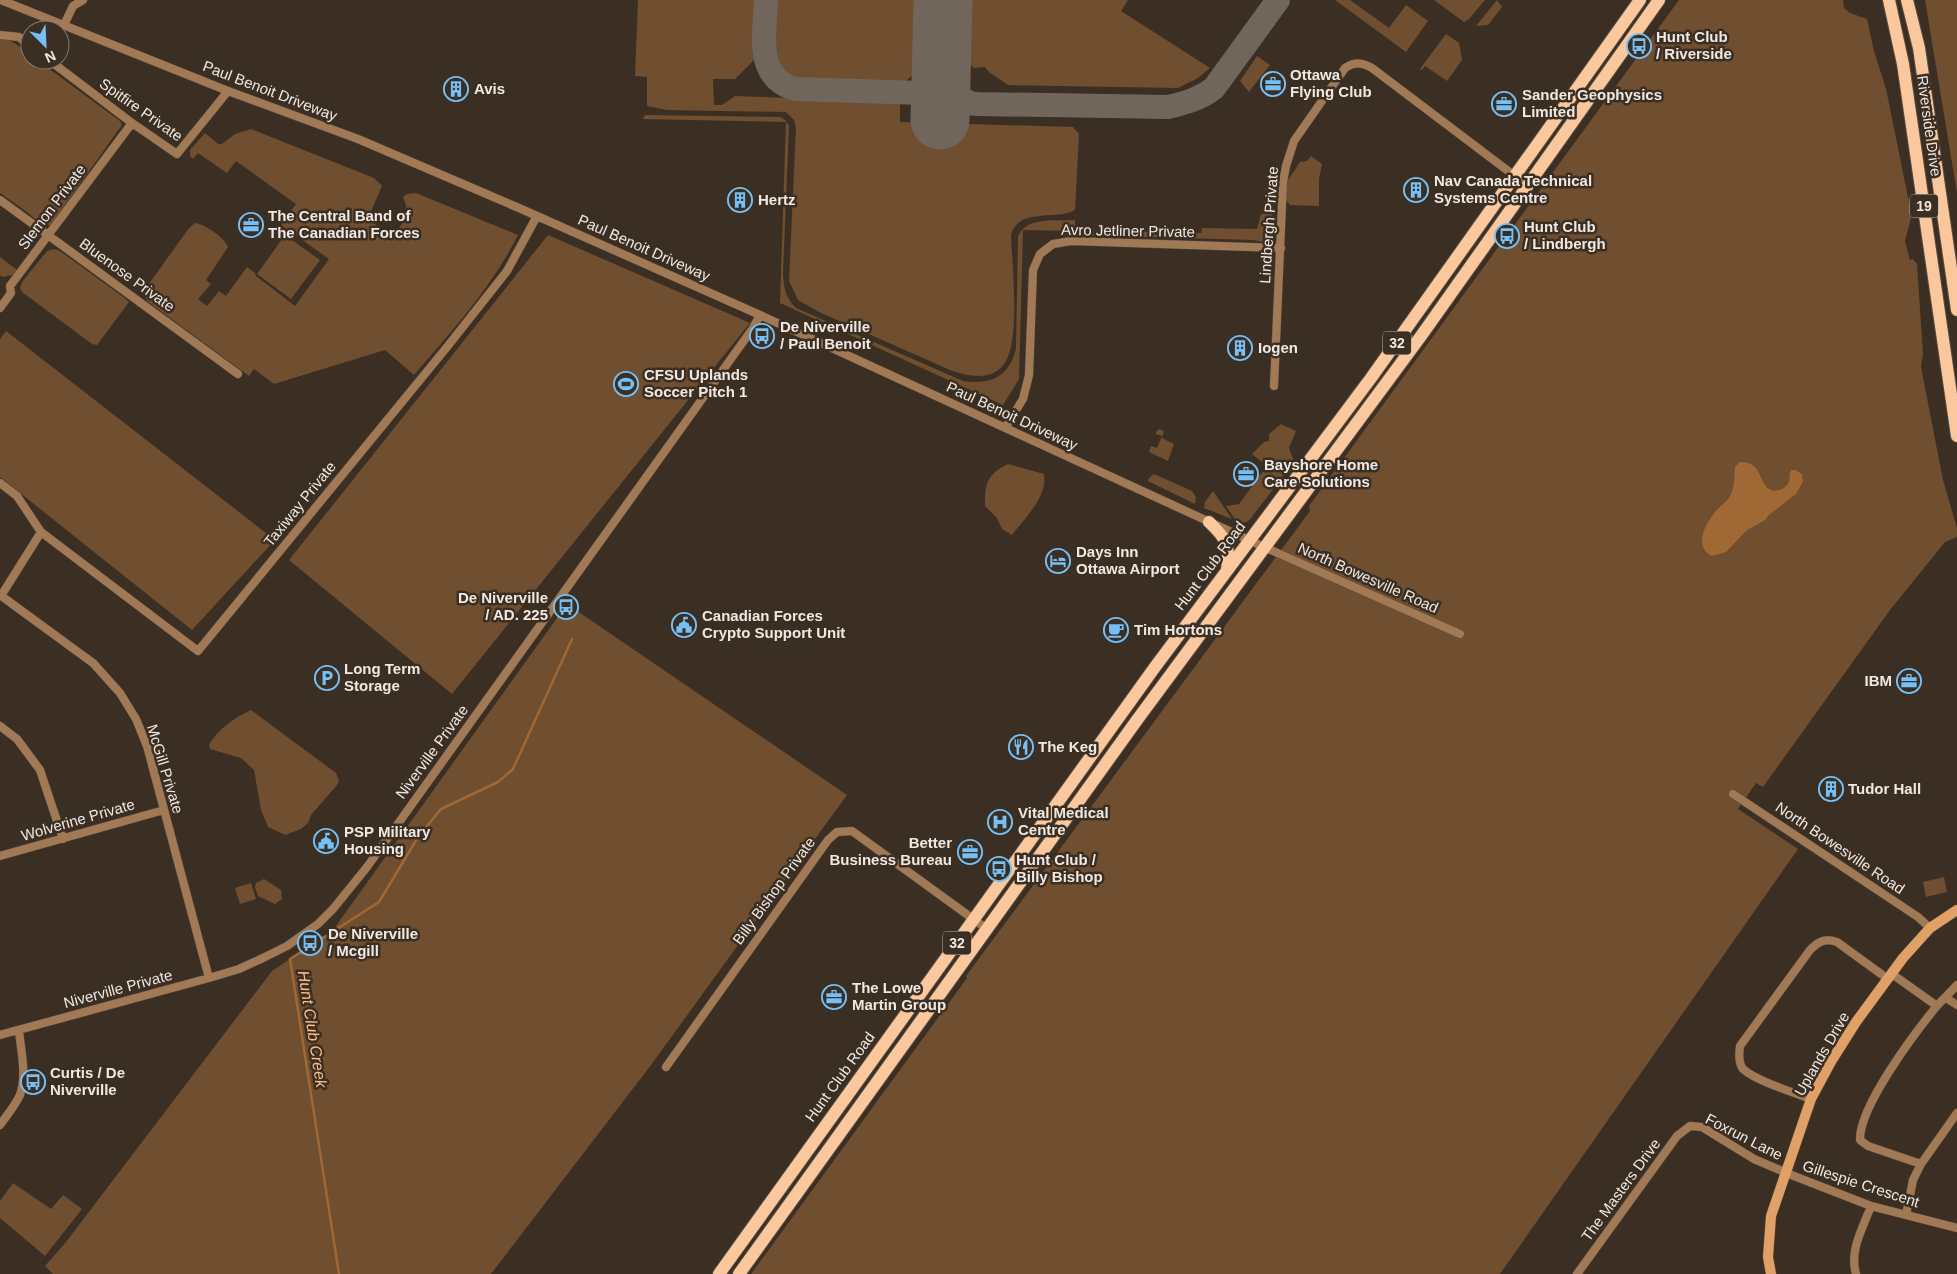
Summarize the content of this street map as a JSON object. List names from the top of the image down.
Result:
{
  "streets": {
    "main road": [
      "Riverside Drive",
      "19",
      "32",
      "Hunt Club Road"
    ],
    "street": [
      "Paul Benoit Driveway",
      "Spitfire Private",
      "Slemon Private",
      "Lindbergh Private",
      "Avro Jetliner Private",
      "Bluenose Private",
      "Taxiway Private",
      "North Bowesville Road",
      "Niverville Private",
      "McGill Private",
      "Wolverine Private",
      "Billy Bishop Private",
      "Uplands Drive",
      "Foxrun Lane",
      "Gillespie Crescent",
      "The Masters Drive"
    ]
  },
  "crossings": [
    ["Paul Benoit Driveway", "Spitfire Private"],
    ["Paul Benoit Driveway", "Avro Jetliner Private"],
    ["Paul Benoit Driveway", "32"],
    ["Paul Benoit Driveway", "Taxiway Private"],
    ["Paul Benoit Driveway", "Hunt Club Road"],
    ["Paul Benoit Driveway", "North Bowesville Road"],
    ["Paul Benoit Driveway", "Niverville Private"],
    ["Spitfire Private", "Slemon Private"],
    ["Slemon Private", "Bluenose Private"],
    ["Lindbergh Private", "Avro Jetliner Private"],
    ["Lindbergh Private", "32"],
    ["Lindbergh Private", "Hunt Club Road"],
    ["32", "North Bowesville Road"],
    ["32", "Billy Bishop Private"],
    ["Hunt Club Road", "Billy Bishop Private"],
    ["North Bowesville Road", "Uplands Drive"],
    ["Niverville Private", "McGill Private"],
    ["McGill Private", "Wolverine Private"],
    ["Uplands Drive", "Foxrun Lane"],
    ["Uplands Drive", "Gillespie Crescent"],
    ["Foxrun Lane", "Gillespie Crescent"],
    ["Foxrun Lane", "The Masters Drive"]
  ],
  "water": ["Hunt Club Creek"],
  "places": {
    "bus stop": [
      "Hunt Club / Riverside",
      "Hunt Club / Lindbergh",
      "De Niverville / Paul Benoit",
      "De Niverville / AD. 225",
      "Hunt Club / Billy Bishop",
      "De Niverville / Mcgill",
      "Curtis / De Niverville"
    ],
    "office": [
      "Ottawa Flying Club",
      "Sander Geophysics Limited",
      "The Central Band of The Canadian Forces",
      "Bayshore Home Care Solutions",
      "IBM",
      "Better Business Bureau",
      "The Lowe Martin Group"
    ],
    "building": [
      "Avis",
      "Nav Canada Technical Systems Centre",
      "Hertz",
      "Iogen",
      "Tudor Hall"
    ],
    "sports": ["CFSU Uplands Soccer Pitch 1"],
    "hotel": ["Days Inn Ottawa Airport"],
    "public building": ["Canadian Forces Crypto Support Unit", "PSP Military Housing"],
    "cafe": ["Tim Hortons"],
    "parking": ["Long Term Storage"],
    "restaurant": ["The Keg"],
    "hospital": ["Vital Medical Centre"]
  },
  "north": "bottom right"
}
